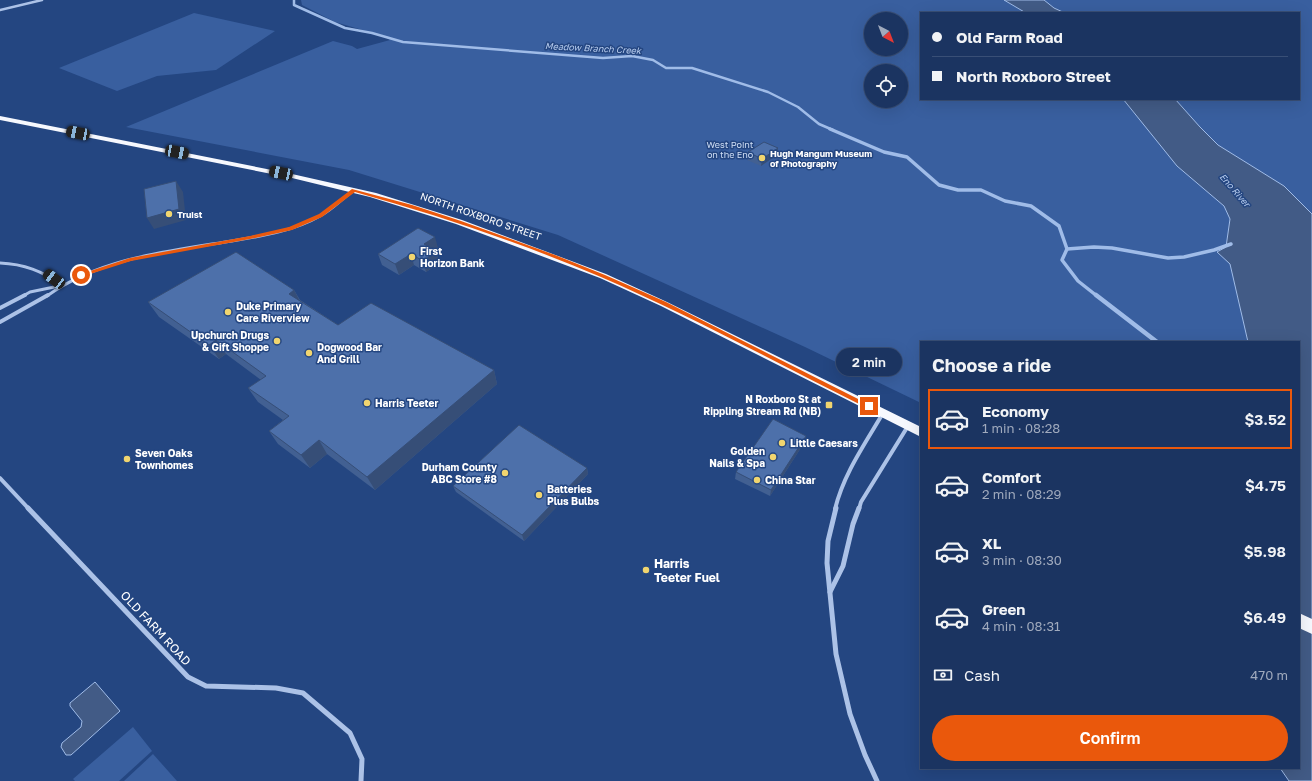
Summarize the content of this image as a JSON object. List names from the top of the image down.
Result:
{
  "streets": {
    "highway": ["NORTH ROXBORO STREET"],
    "street": ["OLD FARM ROAD"]
  },
  "water": ["Meadow Branch Creek", "Eno River"],
  "parks": ["West Point on the Eno"],
  "places": {
    "other": [
      "Hugh Mangum Museum of Photography",
      "Truist",
      "First Horizon Bank",
      "Duke Primary Care Riverview",
      "Upchurch Drugs & Gift Shoppe",
      "Dogwood Bar And Grill",
      "Harris Teeter",
      "Little Caesars",
      "Golden Nails & Spa",
      "Seven Oaks Townhomes",
      "Durham County ABC Store #8",
      "China Star",
      "Batteries Plus Bulbs",
      "Harris Teeter Fuel"
    ],
    "transit": ["N Roxboro St at Rippling Stream Rd (NB)"]
  },
  "north": "bottom right",
  "page": {
    "banner": ["Old Farm Road", "North Roxboro Street"],
    "heading": "Choose a ride",
    "bubble": "2 min",
    "list": [
      {
        "name": "Economy",
        "note": "1 min · 08:28",
        "value": "$3.52"
      },
      {
        "name": "Comfort",
        "note": "2 min · 08:29",
        "value": "$4.75"
      },
      {
        "name": "XL",
        "note": "3 min · 08:30",
        "value": "$5.98"
      },
      {
        "name": "Green",
        "note": "4 min · 08:31",
        "value": "$6.49"
      }
    ],
    "pay": ["Cash", "470 m"],
    "buttons": "Confirm"
  }
}
